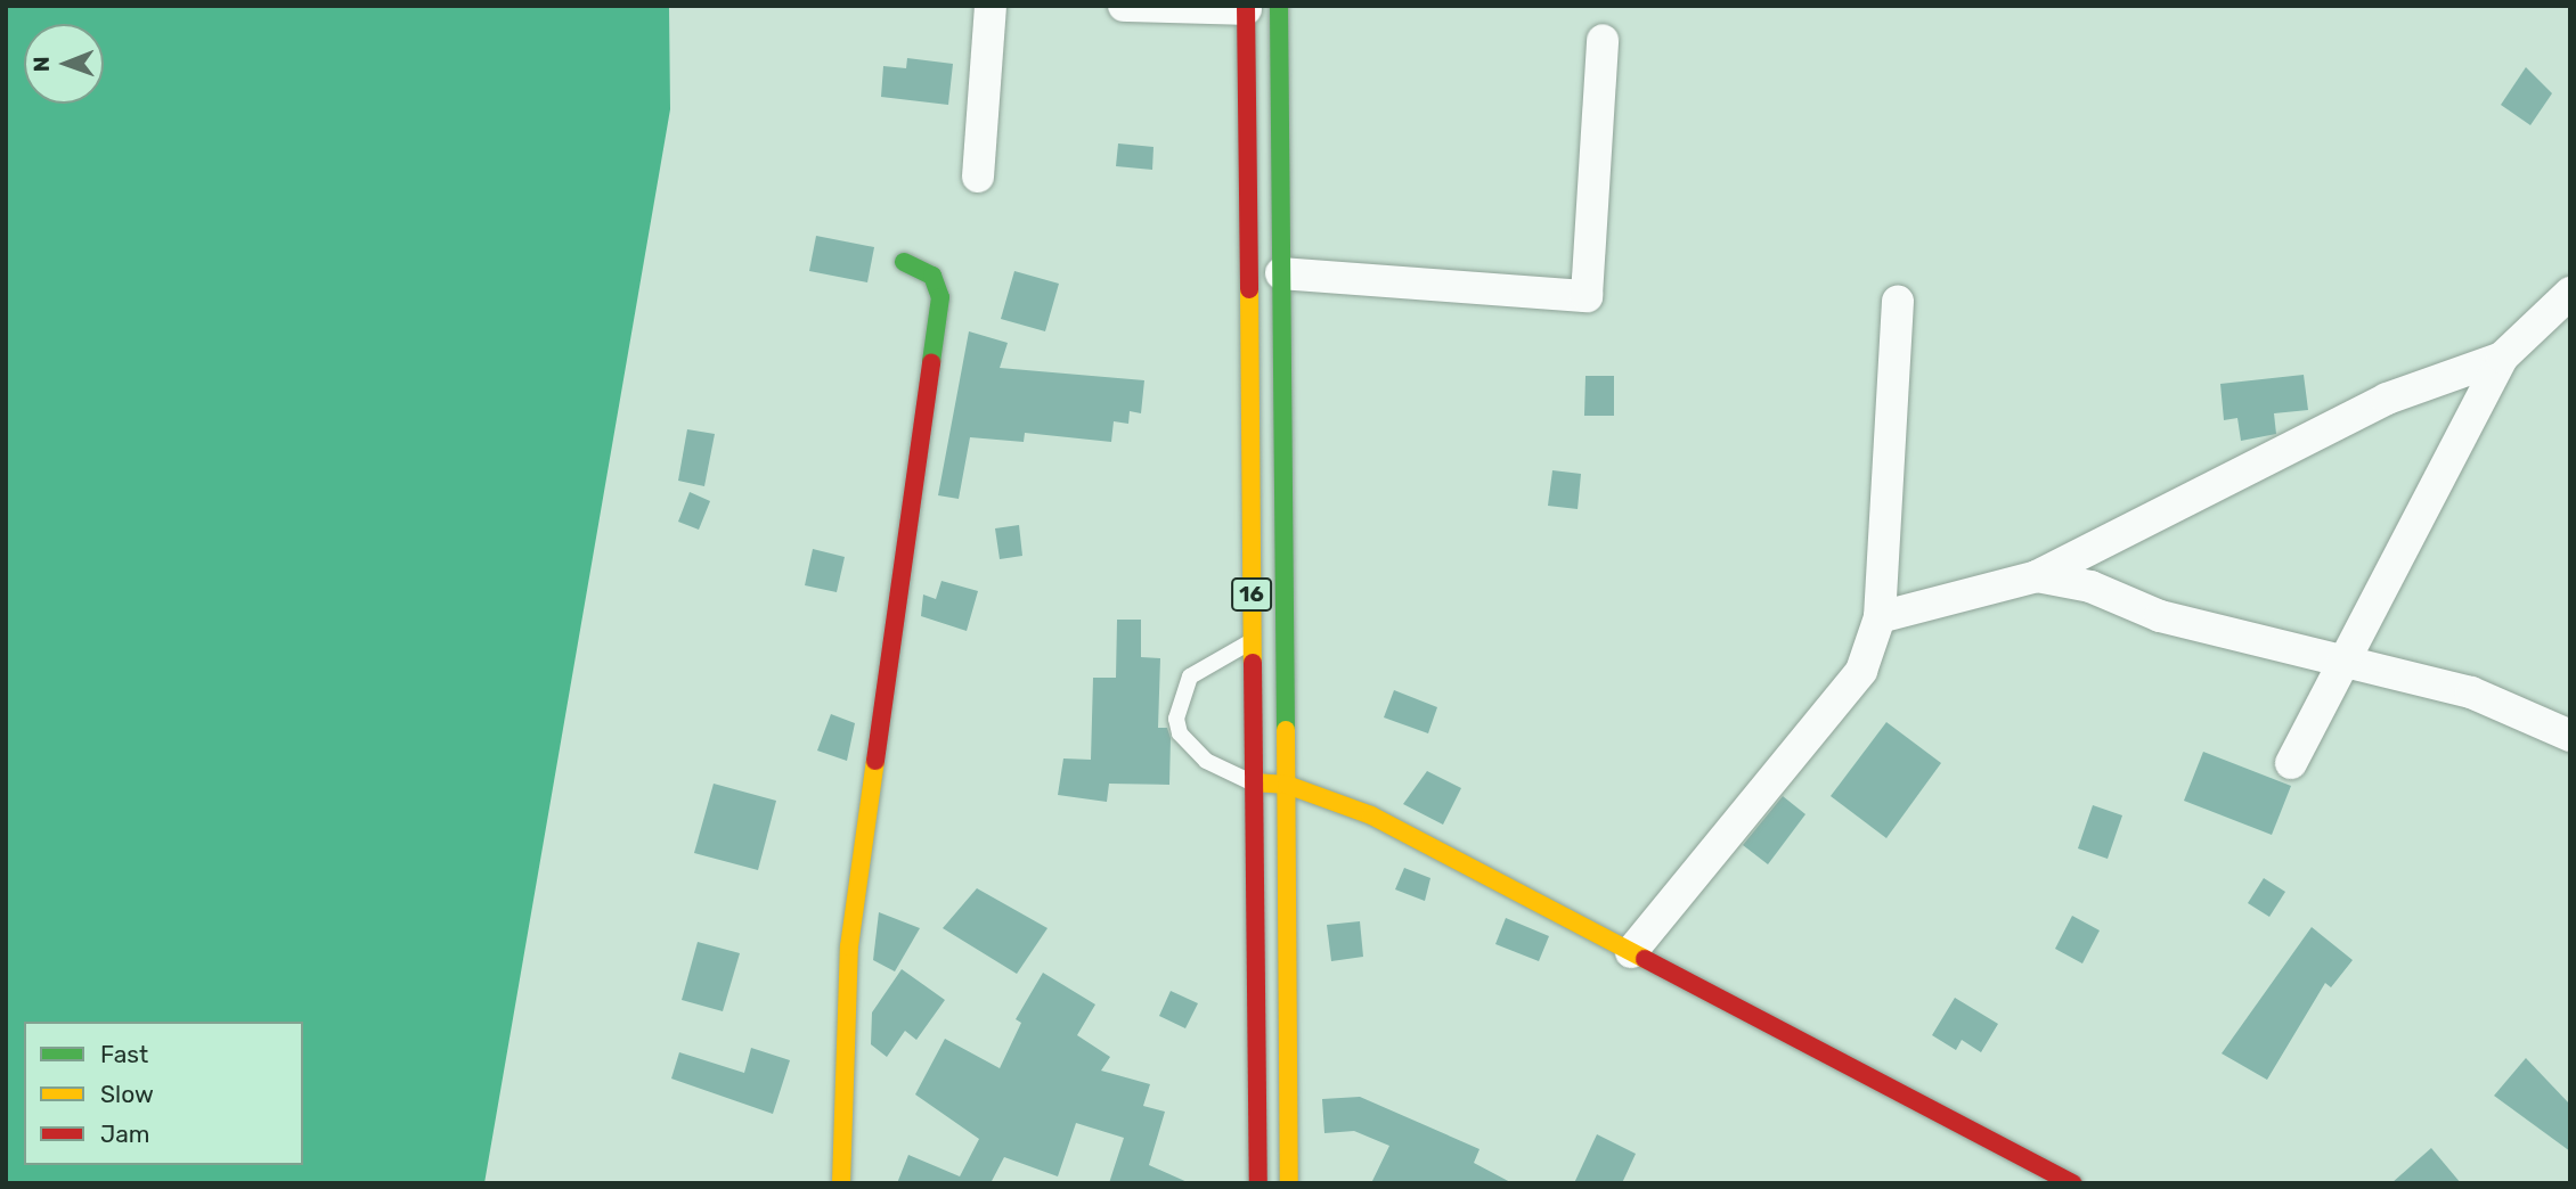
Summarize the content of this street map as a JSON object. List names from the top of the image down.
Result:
{
  "streets": {
    "main road": ["16"]
  },
  "legend": ["Fast", "Slow", "Jam"],
  "north": "left"
}
